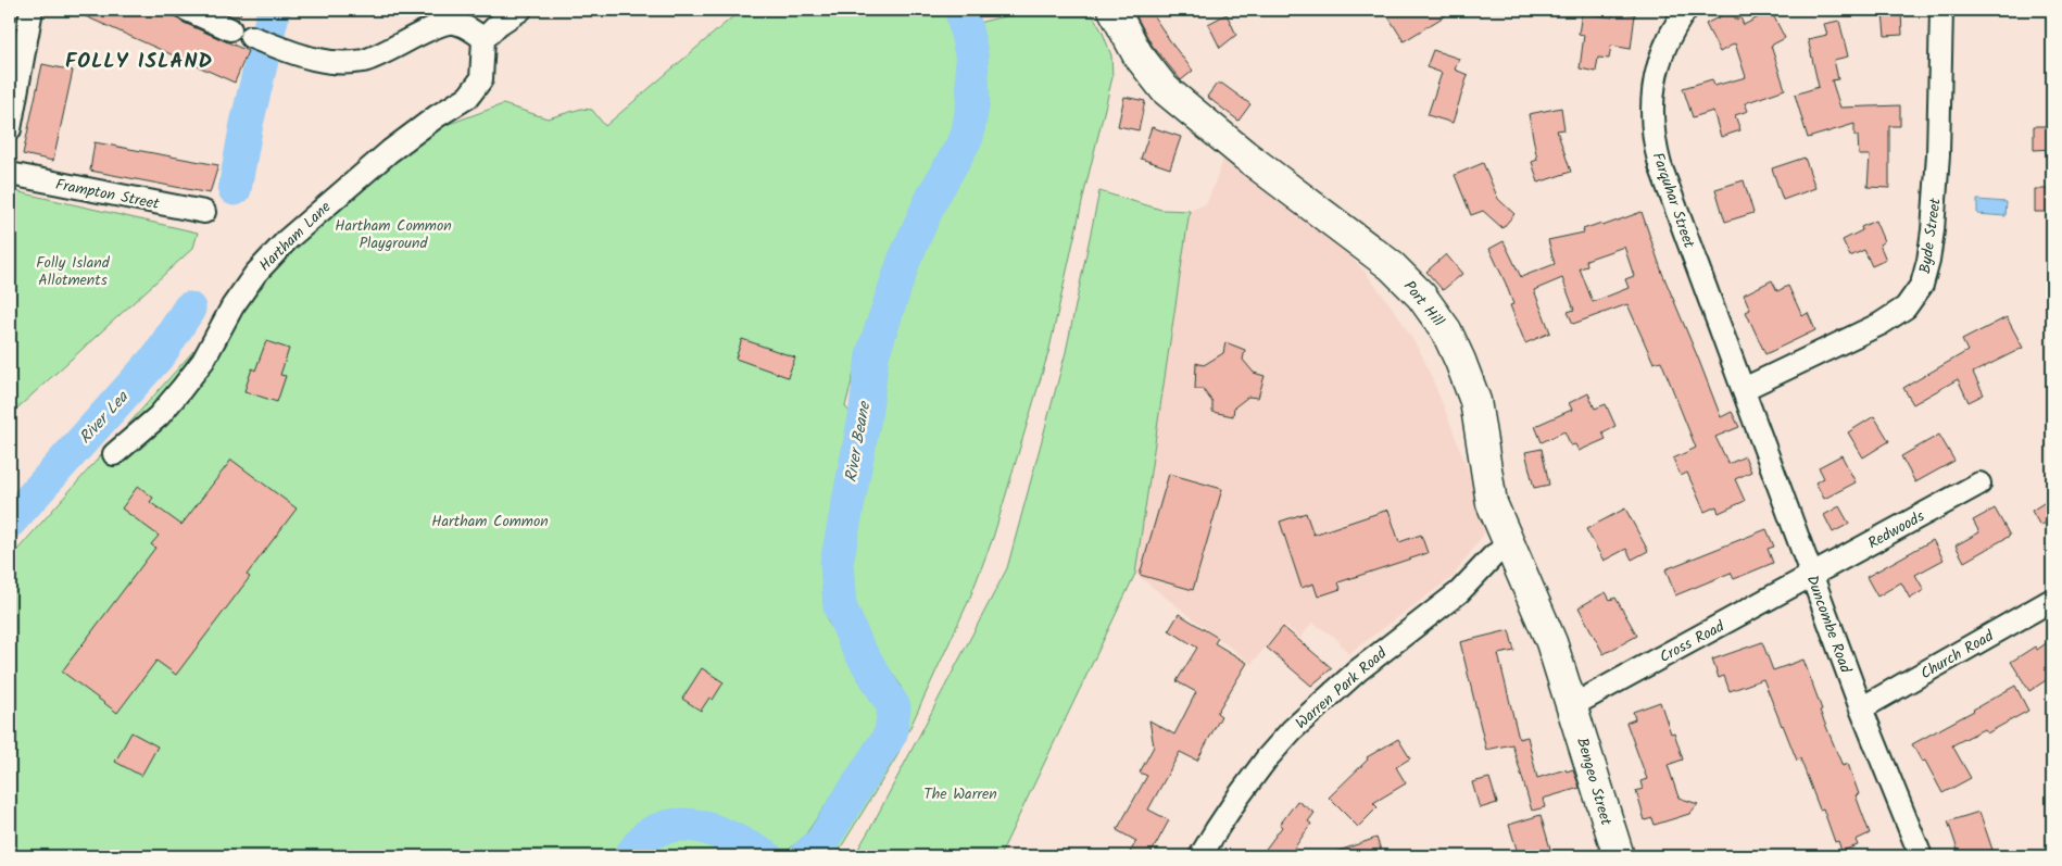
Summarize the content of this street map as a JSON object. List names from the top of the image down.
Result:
{
  "streets": {
    "main road": ["Port Hill", "Bengeo Street"],
    "street": [
      "Frampton Street",
      "Farquhar Street",
      "Hartham Lane",
      "Byde Street",
      "Redwoods",
      "Duncombe Road",
      "Cross Road",
      "Church Road",
      "Warren Park Road"
    ]
  },
  "crossings": [
    ["Farquhar Street", "Byde Street"],
    ["Farquhar Street", "Duncombe Road"],
    ["Byde Street", "Duncombe Road"],
    ["Port Hill", "Cross Road"],
    ["Port Hill", "Warren Park Road"],
    ["Port Hill", "Bengeo Street"],
    ["Redwoods", "Duncombe Road"],
    ["Redwoods", "Cross Road"],
    ["Duncombe Road", "Cross Road"],
    ["Duncombe Road", "Church Road"],
    ["Cross Road", "Bengeo Street"]
  ],
  "districts": ["FOLLY ISLAND"],
  "water": ["River Lea", "River Beane"],
  "parks": [
    "Hartham Common Playground",
    "Folly Island Allotments",
    "Hartham Common",
    "The Warren"
  ]
}
